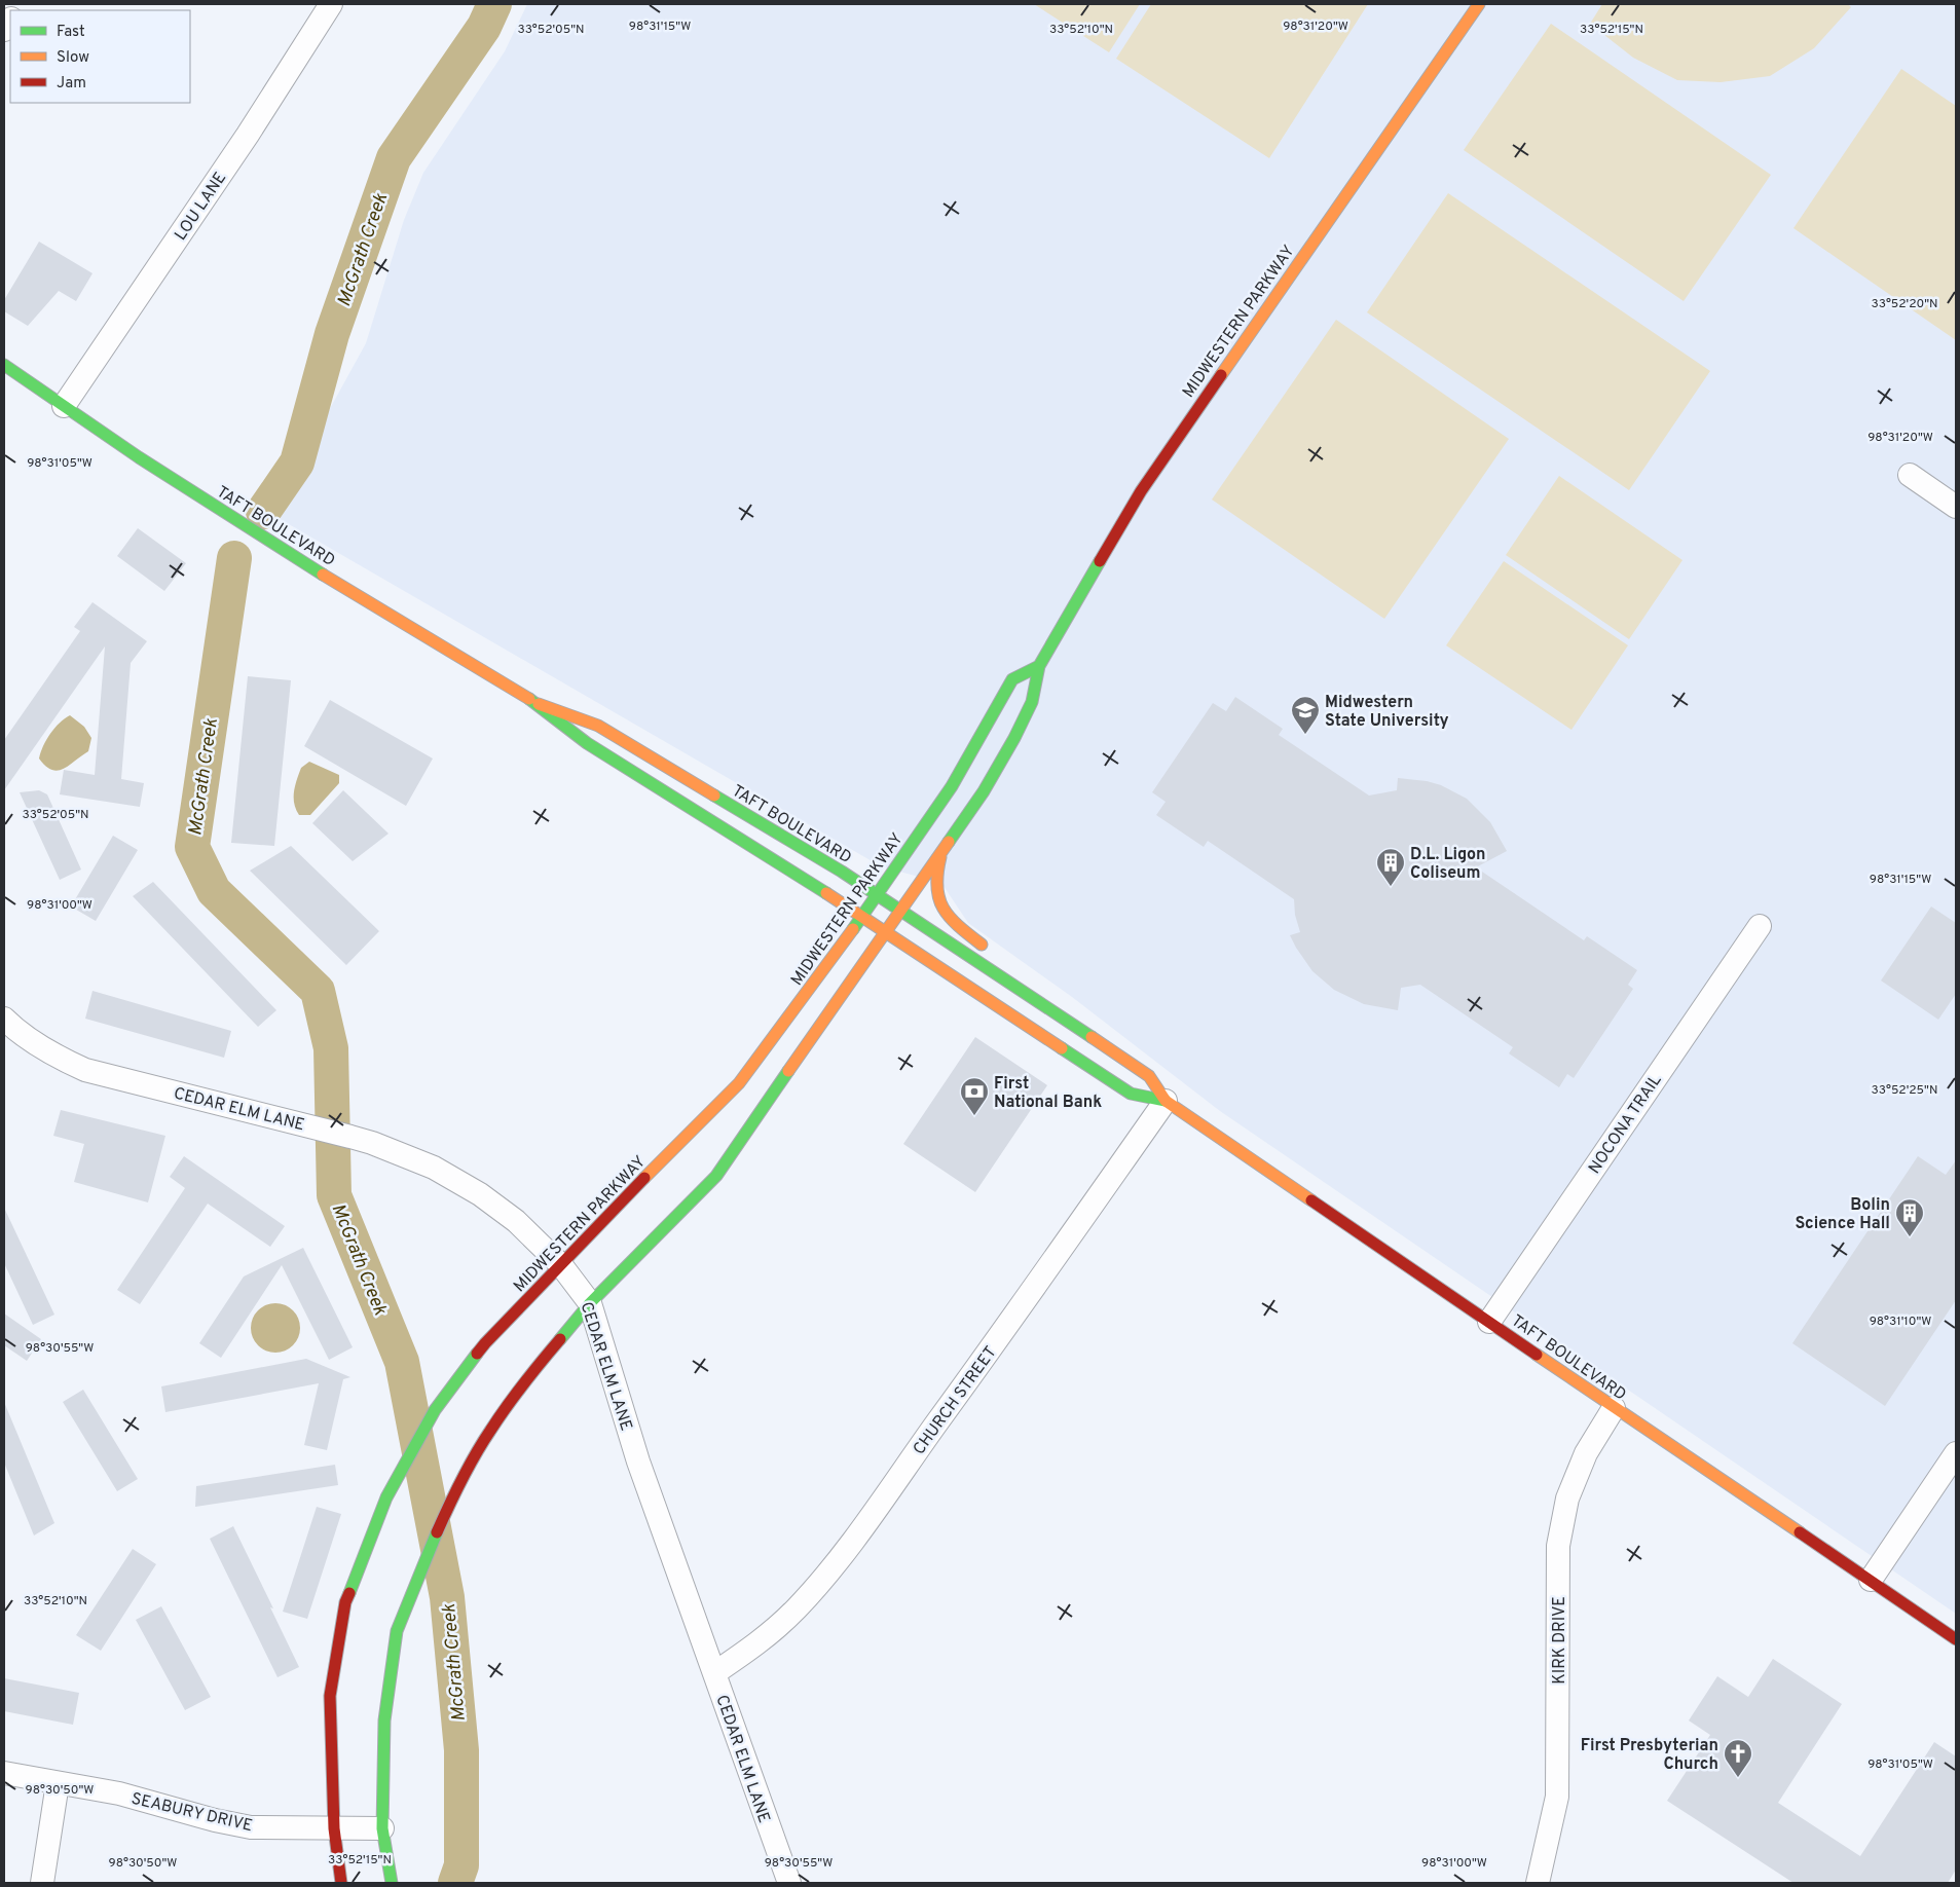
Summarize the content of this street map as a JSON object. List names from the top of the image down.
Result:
{
  "streets": {
    "main road": ["MIDWESTERN PARKWAY", "TAFT BOULEVARD"],
    "street": [
      "LOU LANE",
      "CEDAR ELM LANE",
      "NOCONA TRAIL",
      "CHURCH STREET",
      "KIRK DRIVE",
      "SEABURY DRIVE"
    ]
  },
  "crossings": [
    ["LOU LANE", "TAFT BOULEVARD"],
    ["MIDWESTERN PARKWAY", "TAFT BOULEVARD"],
    ["MIDWESTERN PARKWAY", "CEDAR ELM LANE"],
    ["MIDWESTERN PARKWAY", "SEABURY DRIVE"],
    ["TAFT BOULEVARD", "NOCONA TRAIL"],
    ["TAFT BOULEVARD", "CHURCH STREET"],
    ["TAFT BOULEVARD", "KIRK DRIVE"],
    ["CEDAR ELM LANE", "CHURCH STREET"]
  ],
  "water": ["McGrath Creek"],
  "places": {
    "school or university": ["Midwestern State University"],
    "building": ["D.L. Ligon Coliseum", "Bolin Science Hall"],
    "bank": ["First National Bank"],
    "church": ["First Presbyterian Church"]
  },
  "legend": ["Fast", "Slow", "Jam"],
  "coordinates": [
    "98°31'20\"W",
    "98°31'15\"W",
    "33°52'05\"N",
    "33°52'10\"N",
    "33°52'15\"N",
    "33°52'20\"N",
    "98°31'05\"W",
    "98°31'00\"W",
    "33°52'25\"N",
    "98°31'10\"W",
    "98°30'55\"W",
    "98°30'50\"W"
  ]
}
